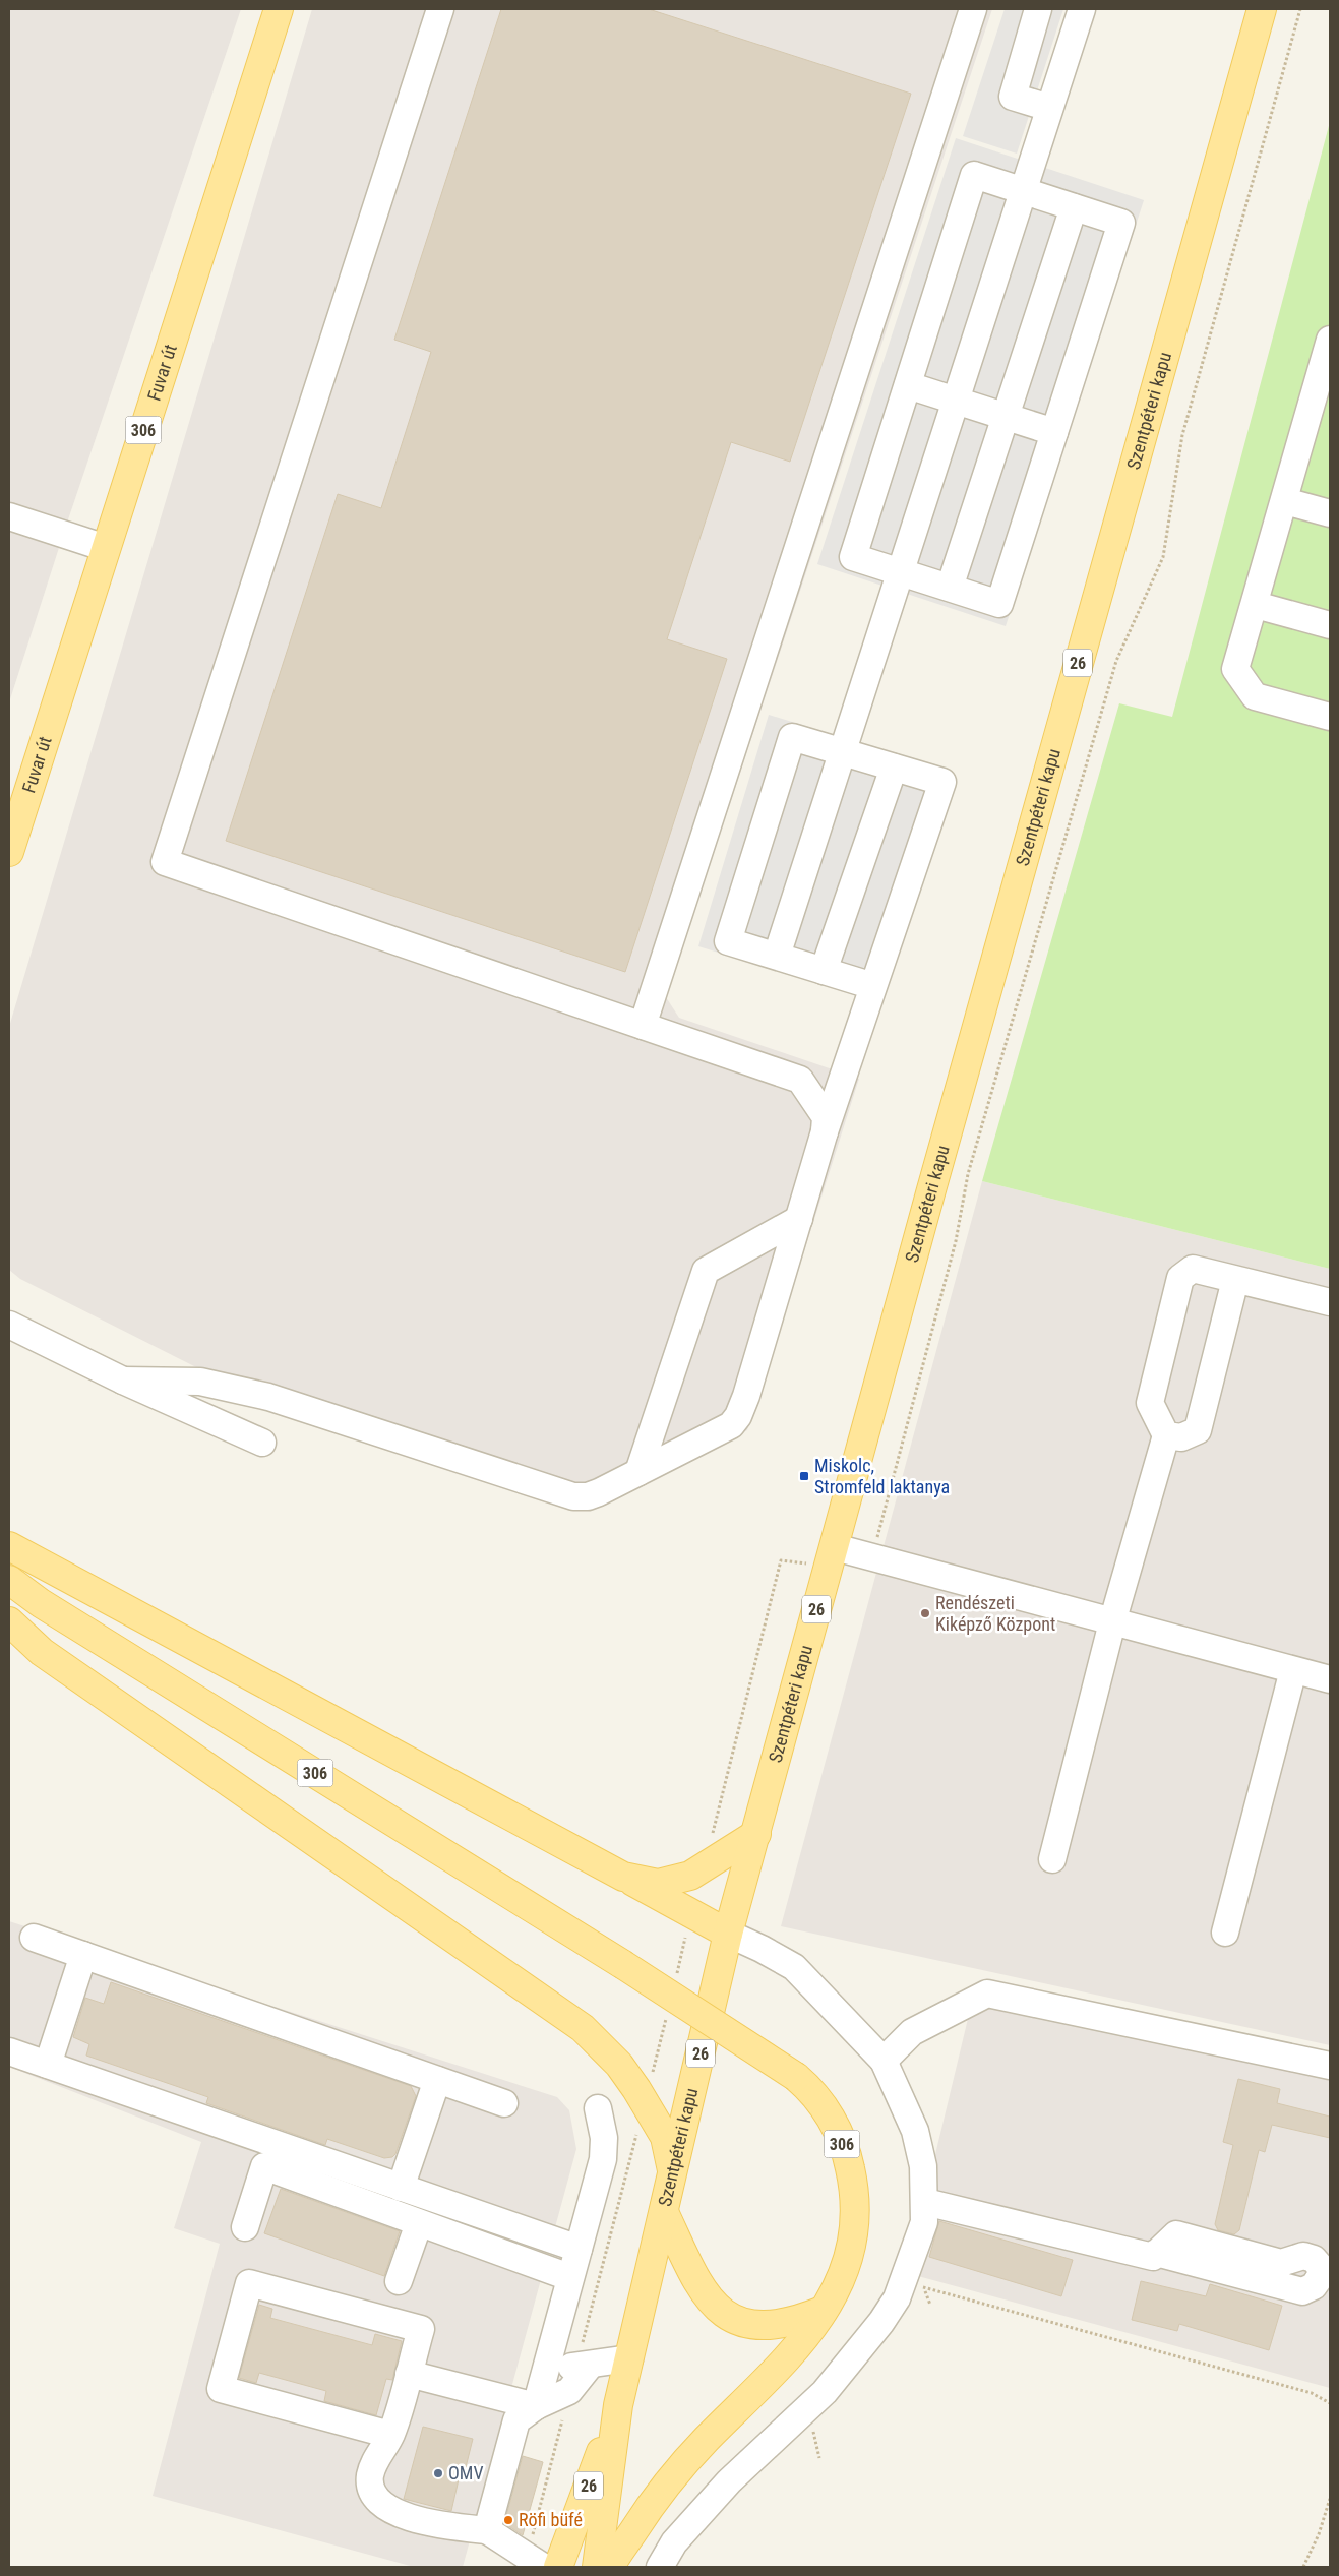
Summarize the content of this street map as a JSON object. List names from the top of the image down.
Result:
{
  "streets": {
    "main road": [
      "Fuvar út",
      "Szentpéteri kapu",
      "306",
      "26"
    ]
  },
  "places": {
    "transit": ["Miskolc, Stromfeld laktanya"],
    "other": ["Rendészeti Kiképző Központ", "OMV", "Röfi büfé"]
  }
}
